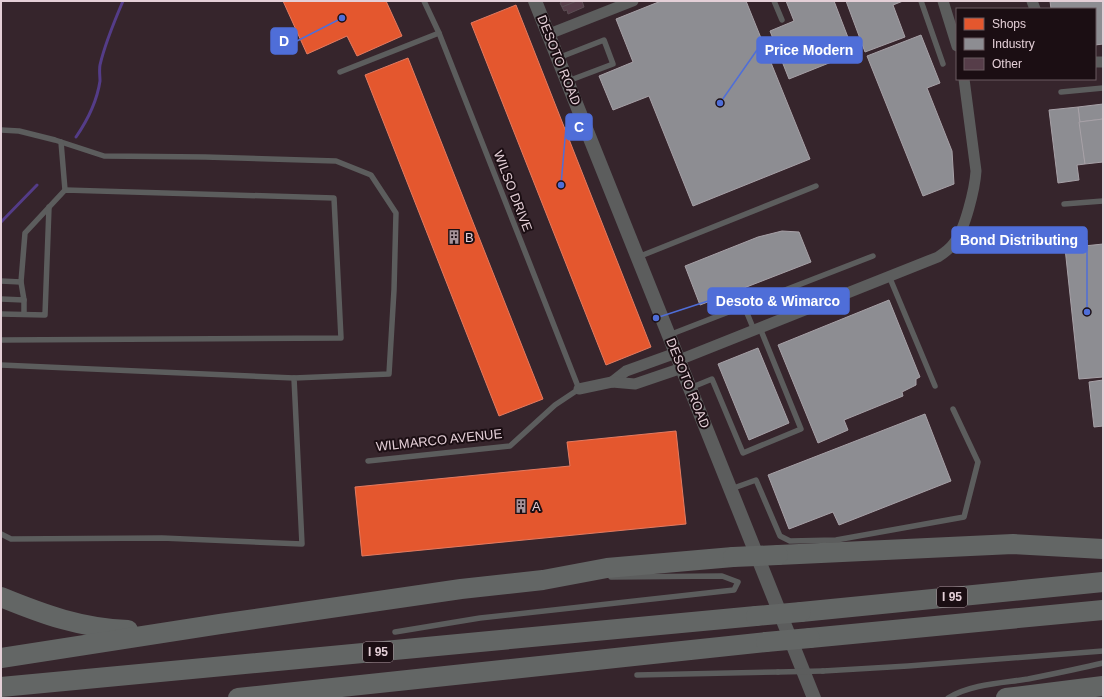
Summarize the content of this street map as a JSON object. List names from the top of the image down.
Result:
{
  "streets": {
    "highway": ["I 95"],
    "street": ["DESOTO ROAD", "WILMARCO AVENUE"],
    "lane": ["WILSO DRIVE"]
  },
  "crossings": [
    ["DESOTO ROAD", "WILMARCO AVENUE"],
    ["WILSO DRIVE", "WILMARCO AVENUE"]
  ],
  "places": {
    "other": [
      "D",
      "Price Modern",
      "C",
      "Bond Distributing",
      "Desoto & Wimarco"
    ],
    "building": ["B", "A"]
  },
  "legend": ["Shops", "Industry", "Other"]
}
